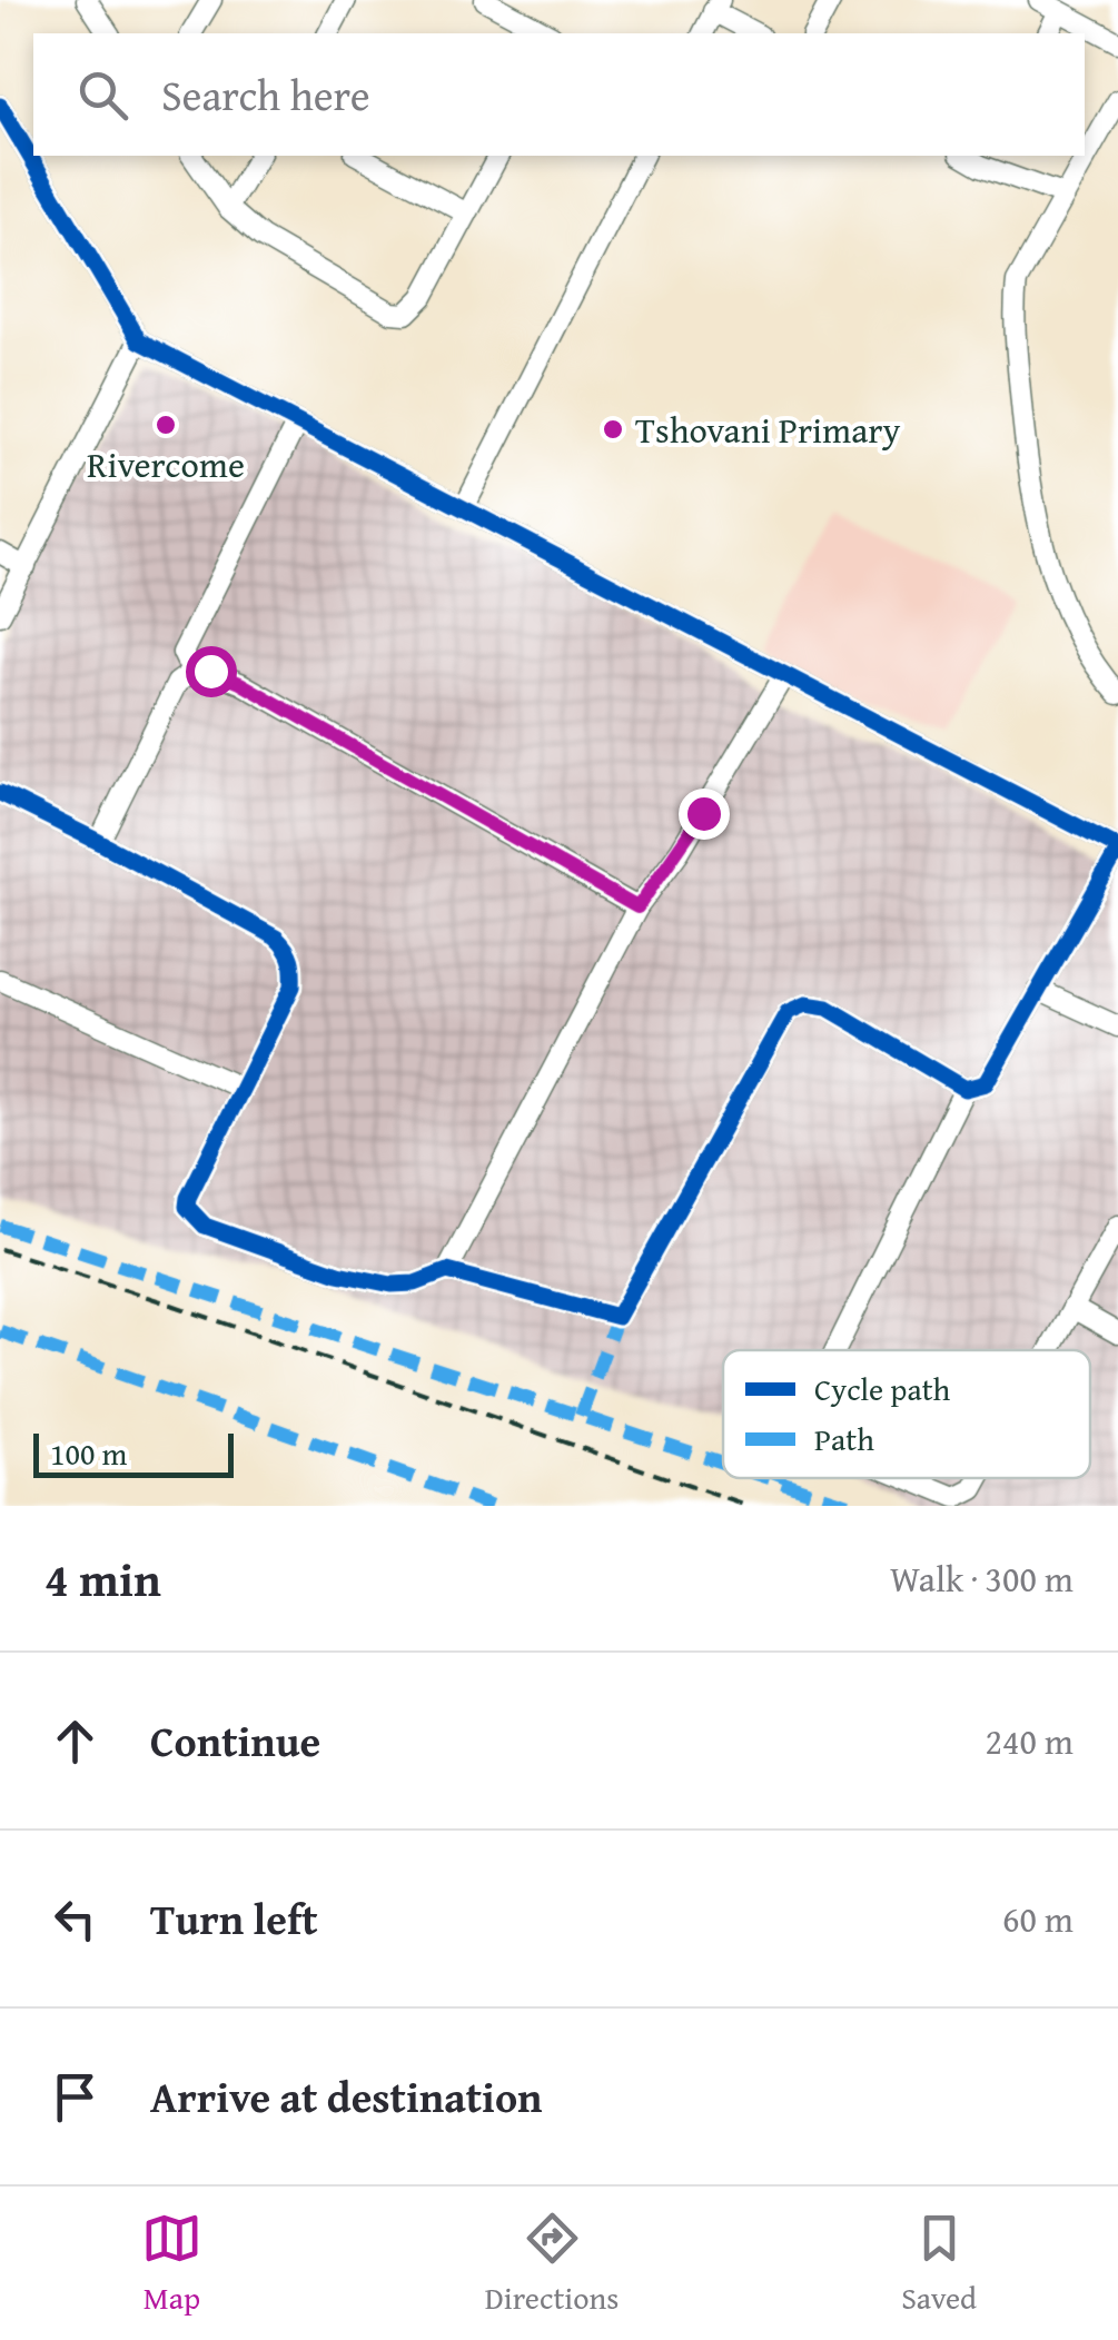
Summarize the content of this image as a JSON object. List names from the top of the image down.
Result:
{
  "places": ["Rivercome", "Tshovani Primary"],
  "legend": ["Cycle path", "Path"],
  "scale_bar": "100 m",
  "page": {
    "search": "Search here",
    "scale": "100 m",
    "heading": ["4 min", "Walk · 300 m"],
    "list": [
      ["Continue", "240 m"],
      ["Turn left", "60 m"],
      "Arrive at destination"
    ],
    "nav": ["Map", "Directions", "Saved"]
  }
}
